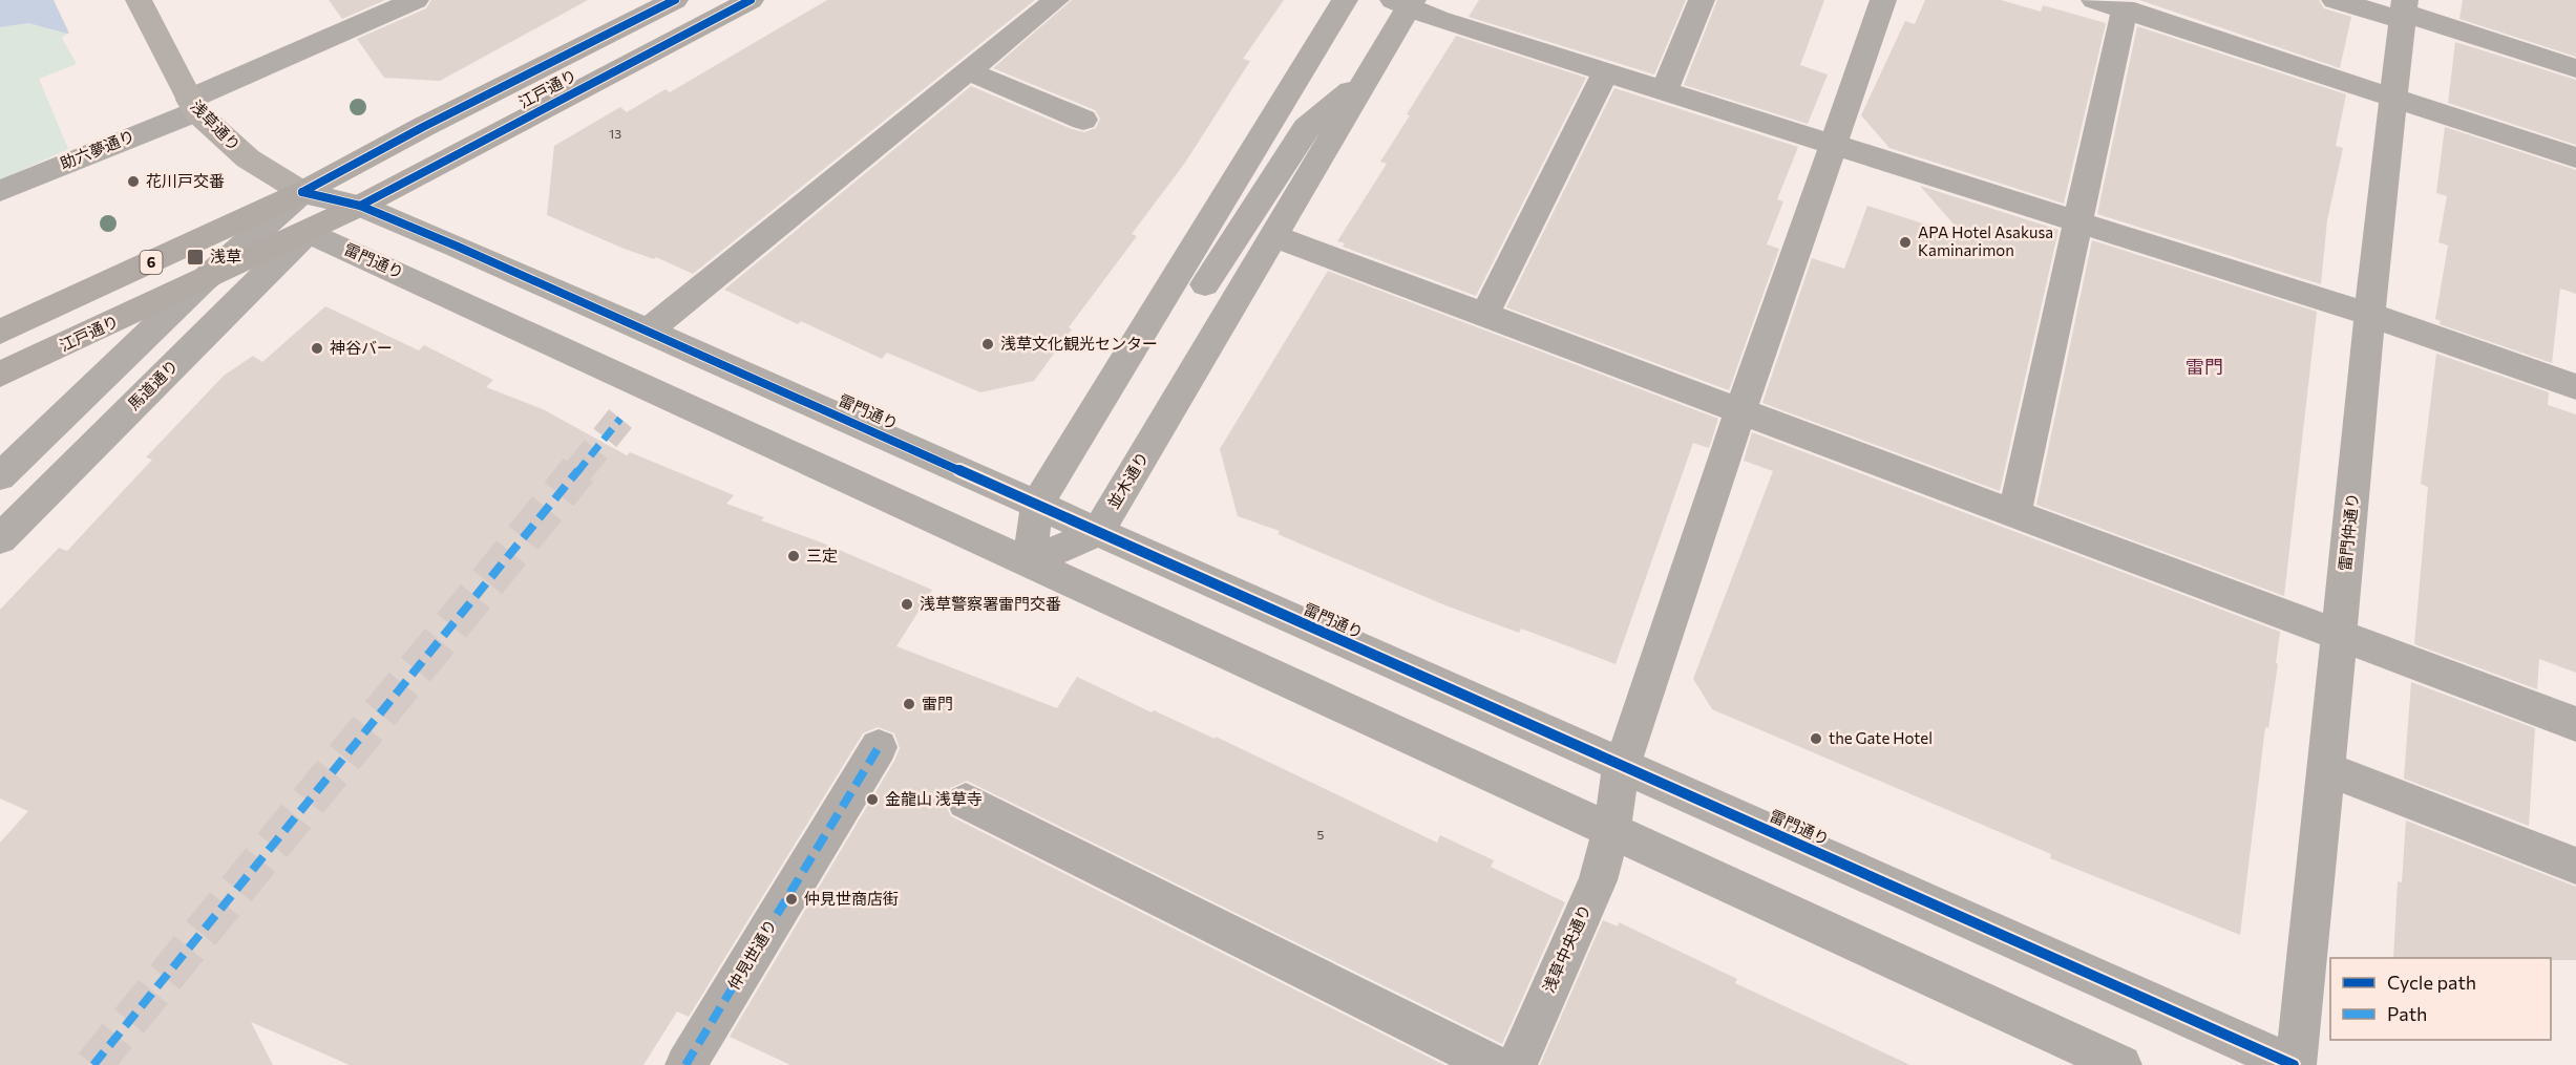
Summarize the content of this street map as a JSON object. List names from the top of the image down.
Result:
{
  "streets": {
    "highway": ["江戸通り", "6"],
    "main road": ["浅草通り"],
    "street": [
      "助六夢通り",
      "雷門通り",
      "馬道通り",
      "並木通り",
      "雷門仲通り",
      "浅草中央通り",
      "仲見世通り"
    ]
  },
  "crossings": [
    ["江戸通り", "浅草通り"],
    ["江戸通り", "雷門通り"],
    ["江戸通り", "馬道通り"],
    ["浅草通り", "助六夢通り"],
    ["浅草通り", "雷門通り"],
    ["雷門通り", "馬道通り"],
    ["雷門通り", "並木通り"],
    ["雷門通り", "雷門仲通り"],
    ["雷門通り", "浅草中央通り"]
  ],
  "districts": ["雷門"],
  "places": {
    "other": [
      "花川戸交番",
      "APA Hotel Asakusa Kaminarimon",
      "浅草文化観光センター",
      "神谷バー",
      "三定",
      "浅草警察署雷門交番",
      "雷門",
      "the Gate Hotel",
      "金龍山 浅草寺",
      "仲見世商店街"
    ],
    "transit": ["浅草"]
  },
  "house_numbers": ["13", "5"],
  "legend": ["Cycle path", "Path"]
}
